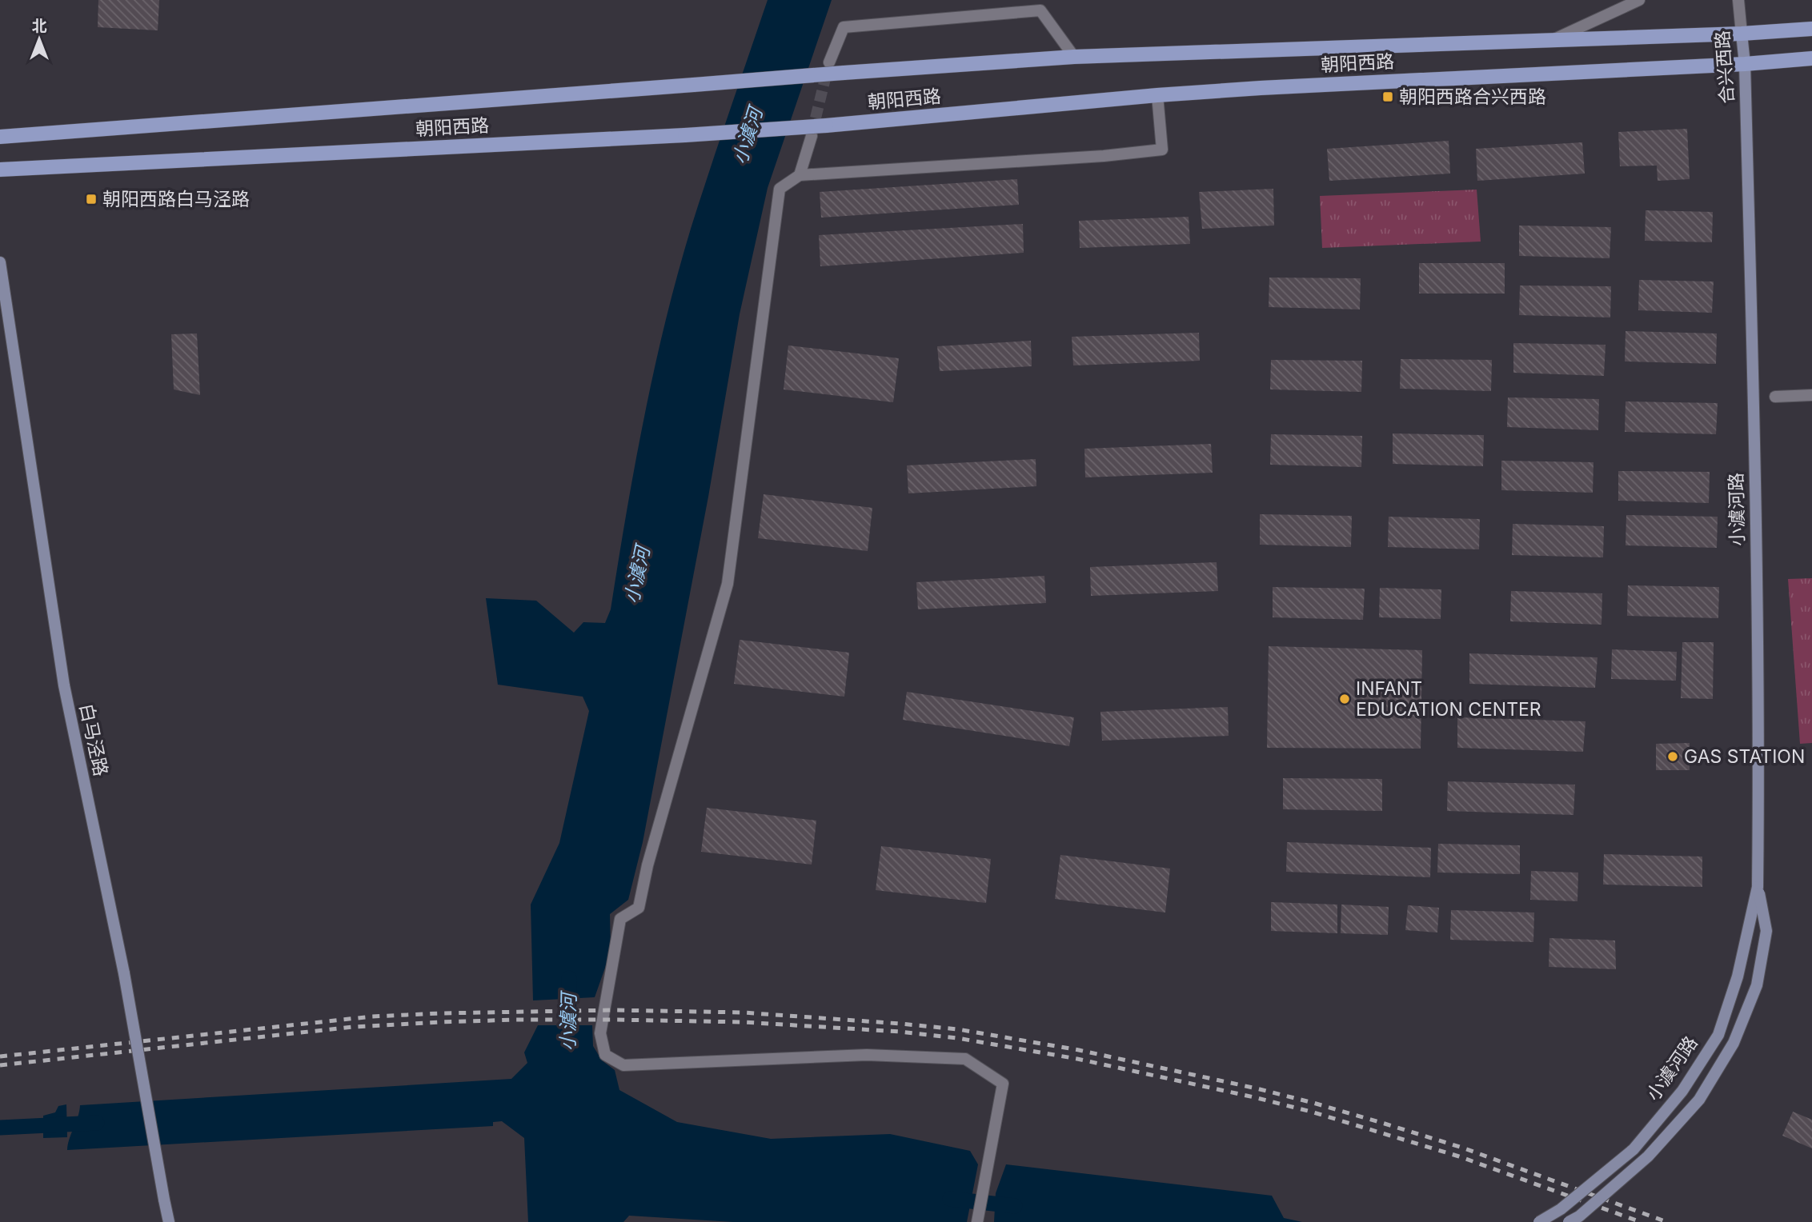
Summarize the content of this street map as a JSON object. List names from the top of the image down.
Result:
{
  "streets": {
    "main road": [
      "朝阳西路",
      "合兴西路",
      "小澞河路",
      "白马泾路"
    ]
  },
  "crossings": [
    ["朝阳西路", "合兴西路"],
    ["合兴西路", "小澞河路"]
  ],
  "water": ["小澞河"],
  "places": {
    "transit": ["朝阳西路合兴西路", "朝阳西路白马泾路"],
    "other": ["INFANT EDUCATION CENTER", "GAS STATION"]
  },
  "north": "top"
}
